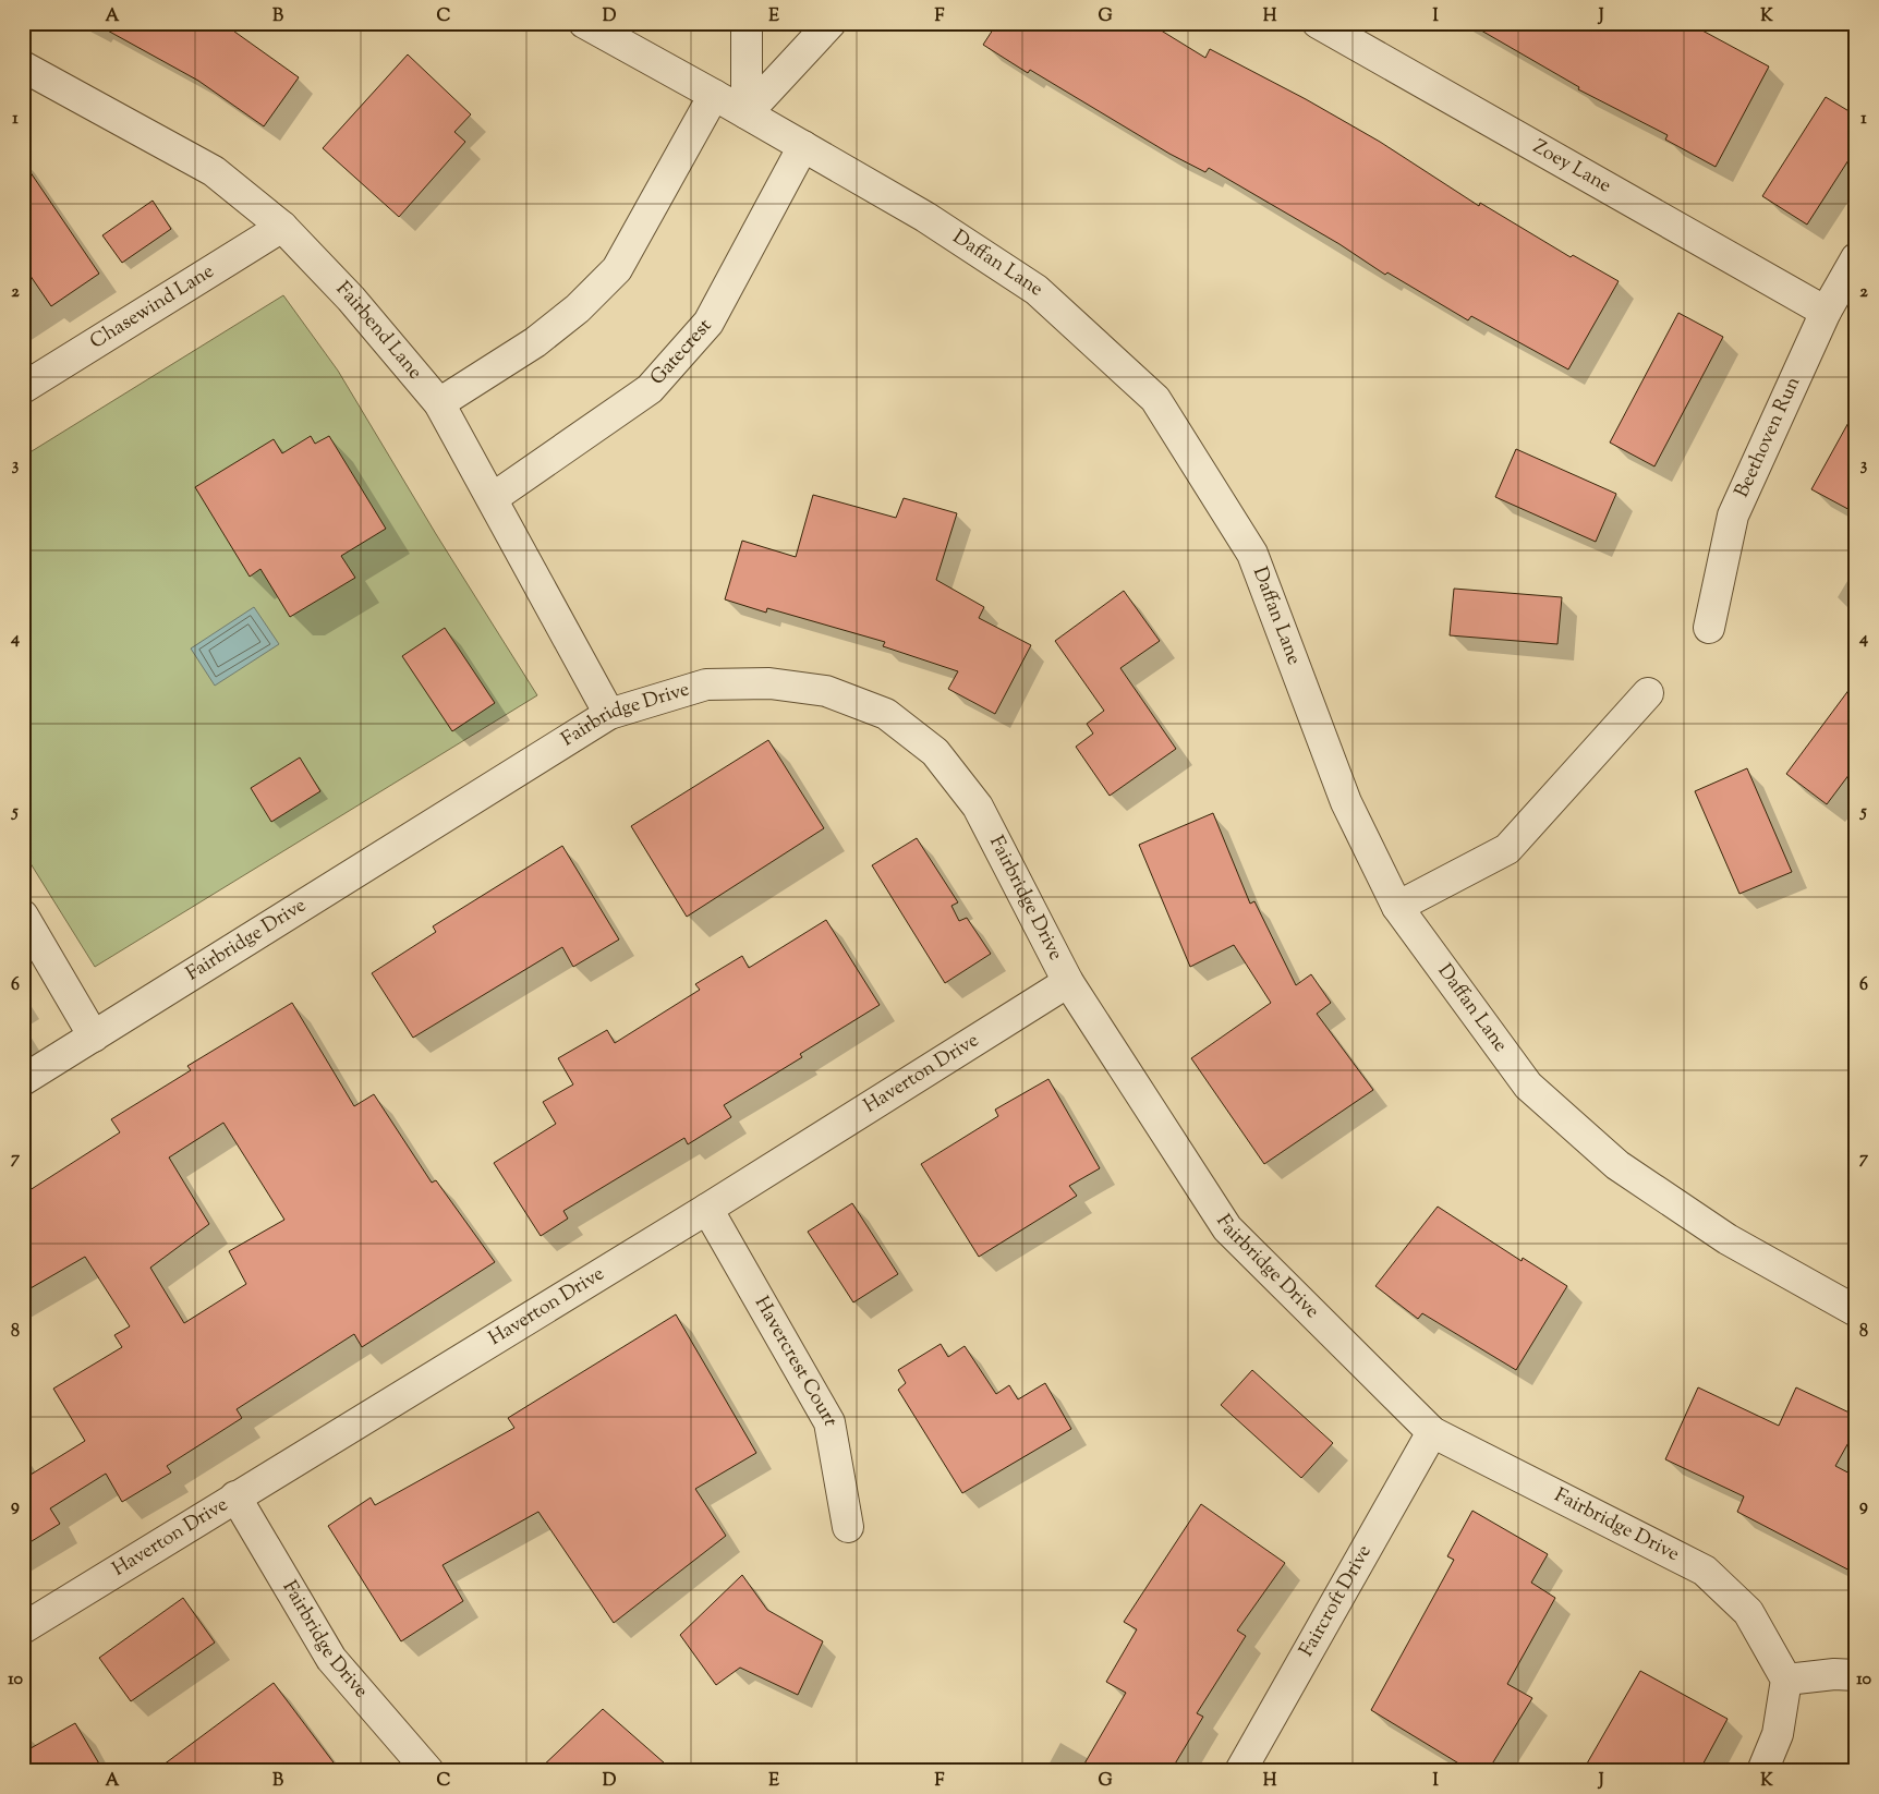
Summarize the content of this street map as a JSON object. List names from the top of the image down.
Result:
{
  "streets": {
    "street": [
      "Zoey Lane",
      "Daffan Lane",
      "Chasewind Lane",
      "Fairbend Lane",
      "Gatecrest",
      "Beethoven Run",
      "Fairbridge Drive",
      "Haverton Drive",
      "Havercrest Court",
      "Faircroft Drive"
    ]
  },
  "crossings": [
    ["Zoey Lane", "Beethoven Run"],
    ["Daffan Lane", "Gatecrest"],
    ["Chasewind Lane", "Fairbend Lane"],
    ["Fairbend Lane", "Gatecrest"],
    ["Fairbend Lane", "Fairbridge Drive"],
    ["Fairbridge Drive", "Haverton Drive"],
    ["Fairbridge Drive", "Faircroft Drive"],
    ["Haverton Drive", "Havercrest Court"]
  ],
  "grid": {
    "columns": [
      "A",
      "B",
      "C",
      "D",
      "E",
      "F",
      "G",
      "H",
      "I",
      "J",
      "K"
    ],
    "rows": [
      "1",
      "2",
      "3",
      "4",
      "5",
      "6",
      "7",
      "8",
      "9",
      "10"
    ]
  }
}
